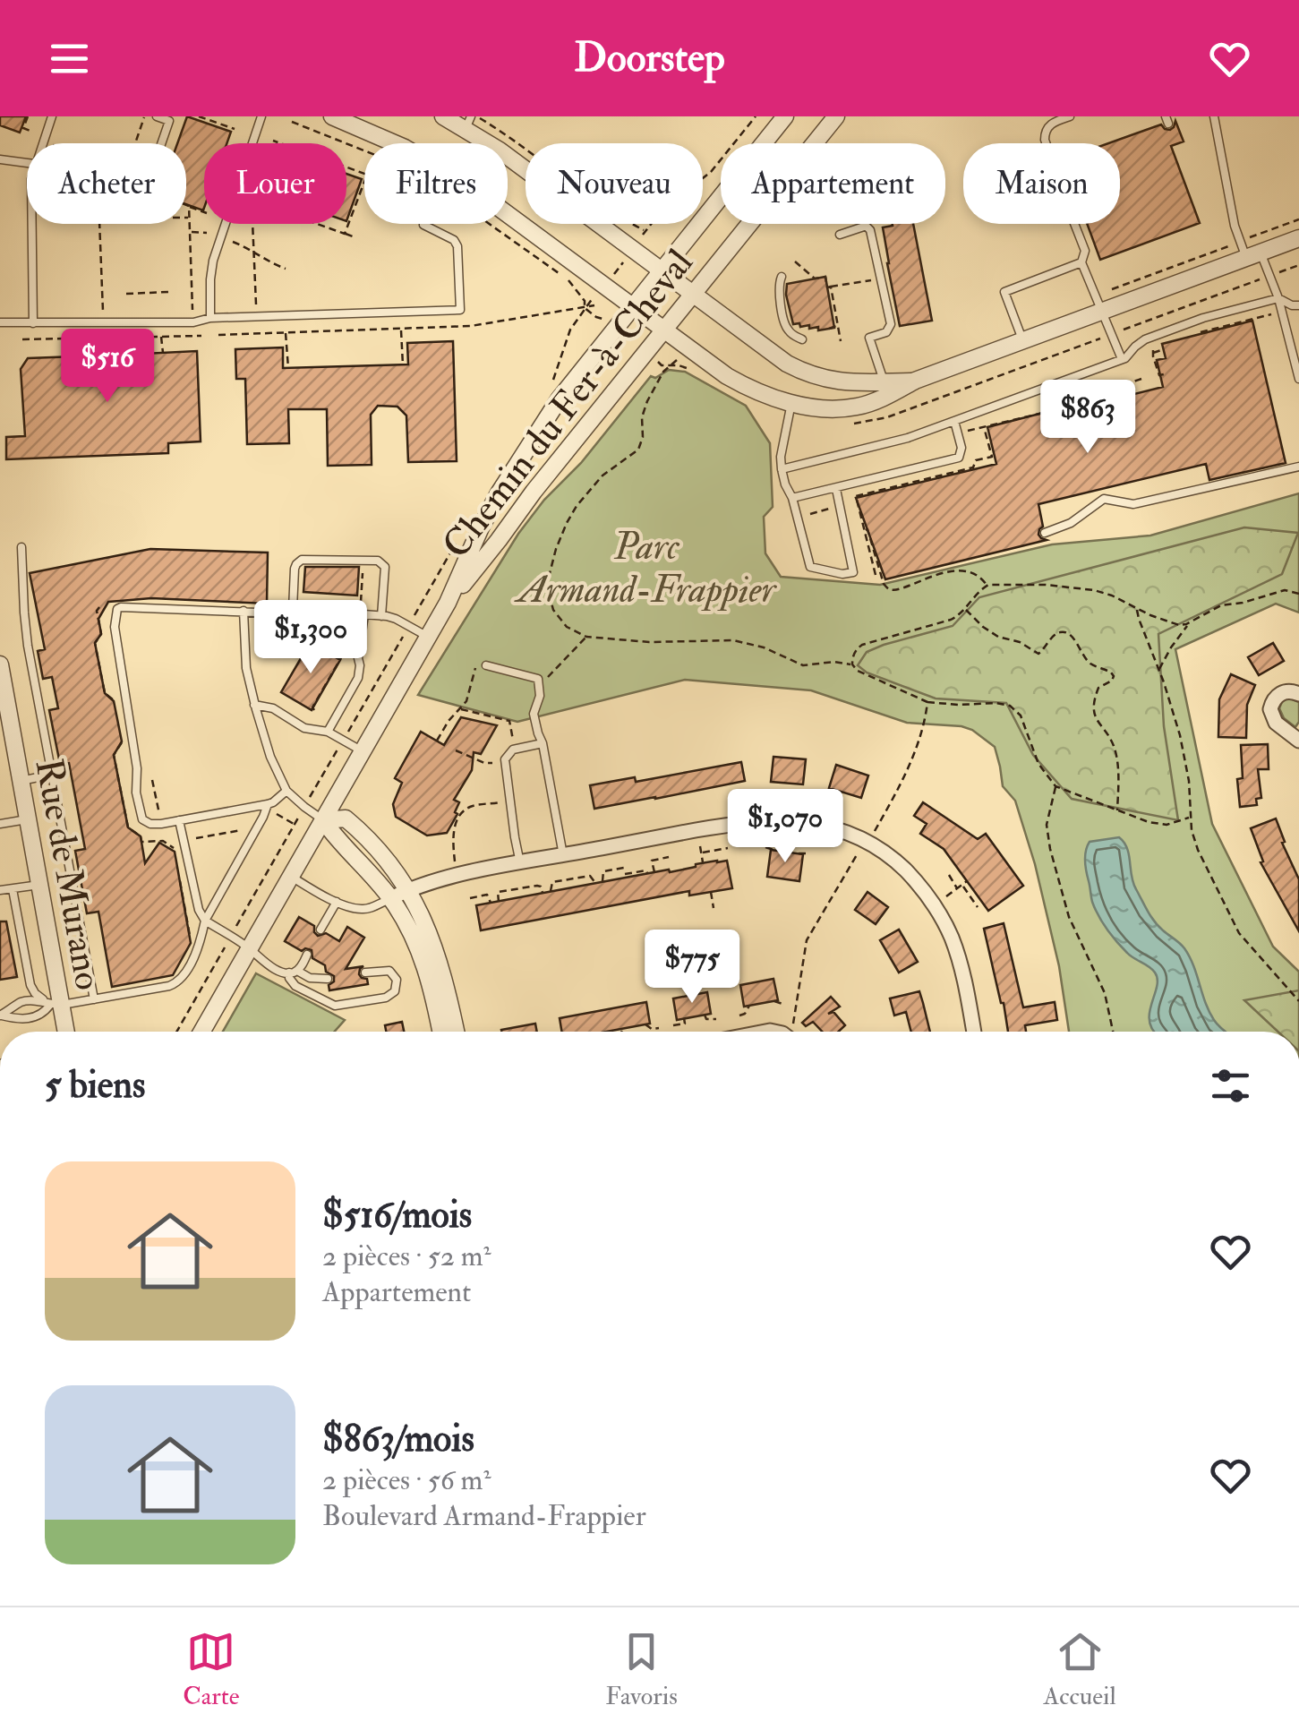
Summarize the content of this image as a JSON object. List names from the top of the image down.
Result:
{
  "streets": {
    "street": ["Chemin du Fer-à-Cheval", "Rue de Murano"]
  },
  "parks": ["Parc Armand-Frappier"],
  "page": {
    "header": "Doorstep",
    "chip": [
      "Acheter",
      "Louer",
      "Filtres",
      "Nouveau",
      "Appartement",
      "Maison"
    ],
    "price": [
      "$516",
      "$863",
      "$1,300",
      "$1,070",
      "$775"
    ],
    "heading": "5 biens",
    "list": [
      {
        "name": "$516/mois",
        "note": "2 pièces · 52 m² · Appartement"
      },
      {
        "name": "$863/mois",
        "note": "2 pièces · 56 m² · Boulevard Armand-Frappier"
      }
    ],
    "tabs": ["Carte", "Favoris", "Accueil"]
  }
}
